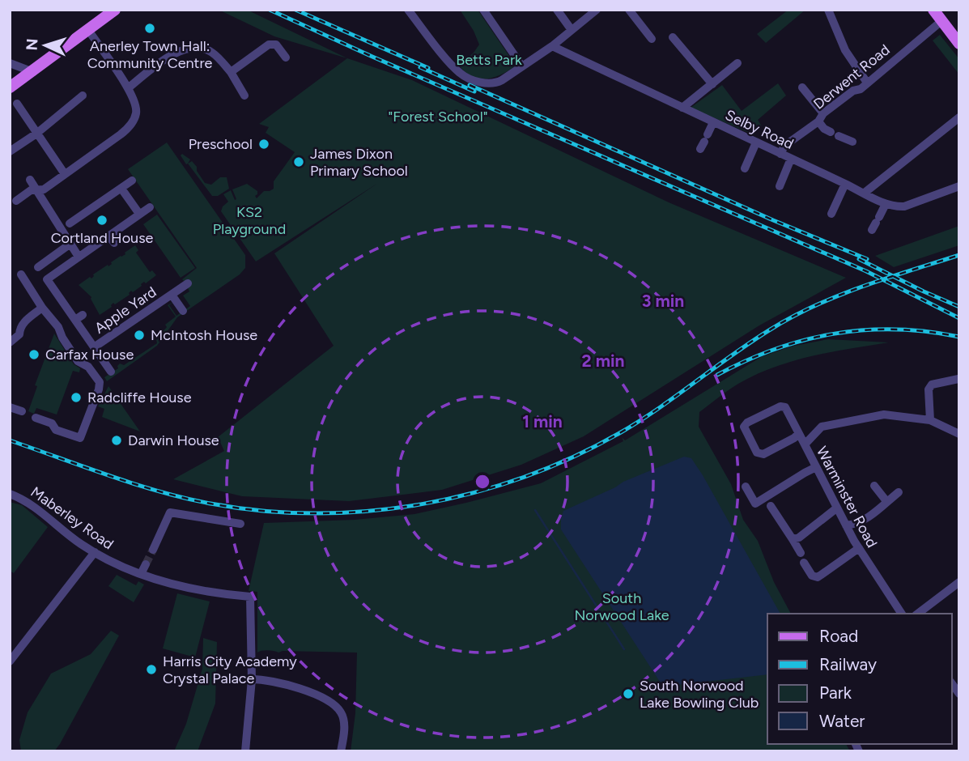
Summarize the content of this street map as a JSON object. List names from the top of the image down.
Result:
{
  "streets": {
    "street": [
      "Derwent Road",
      "Selby Road",
      "Apple Yard",
      "Warminster Road",
      "Maberley Road"
    ]
  },
  "crossings": [
    ["Derwent Road", "Selby Road"]
  ],
  "parks": [
    "Betts Park",
    "\"Forest School\"",
    "KS2 Playground",
    "South Norwood Lake"
  ],
  "places": [
    "Anerley Town Hall: Community Centre",
    "Preschool",
    "James Dixon Primary School",
    "Cortland House",
    "McIntosh House",
    "Carfax House",
    "Radcliffe House",
    "Darwin House",
    "Harris City Academy Crystal Palace",
    "South Norwood Lake Bowling Club"
  ],
  "legend": [
    "Road",
    "Railway",
    "Park",
    "Water"
  ],
  "north": "left",
  "rings": ["3 min", "2 min", "1 min"]
}
